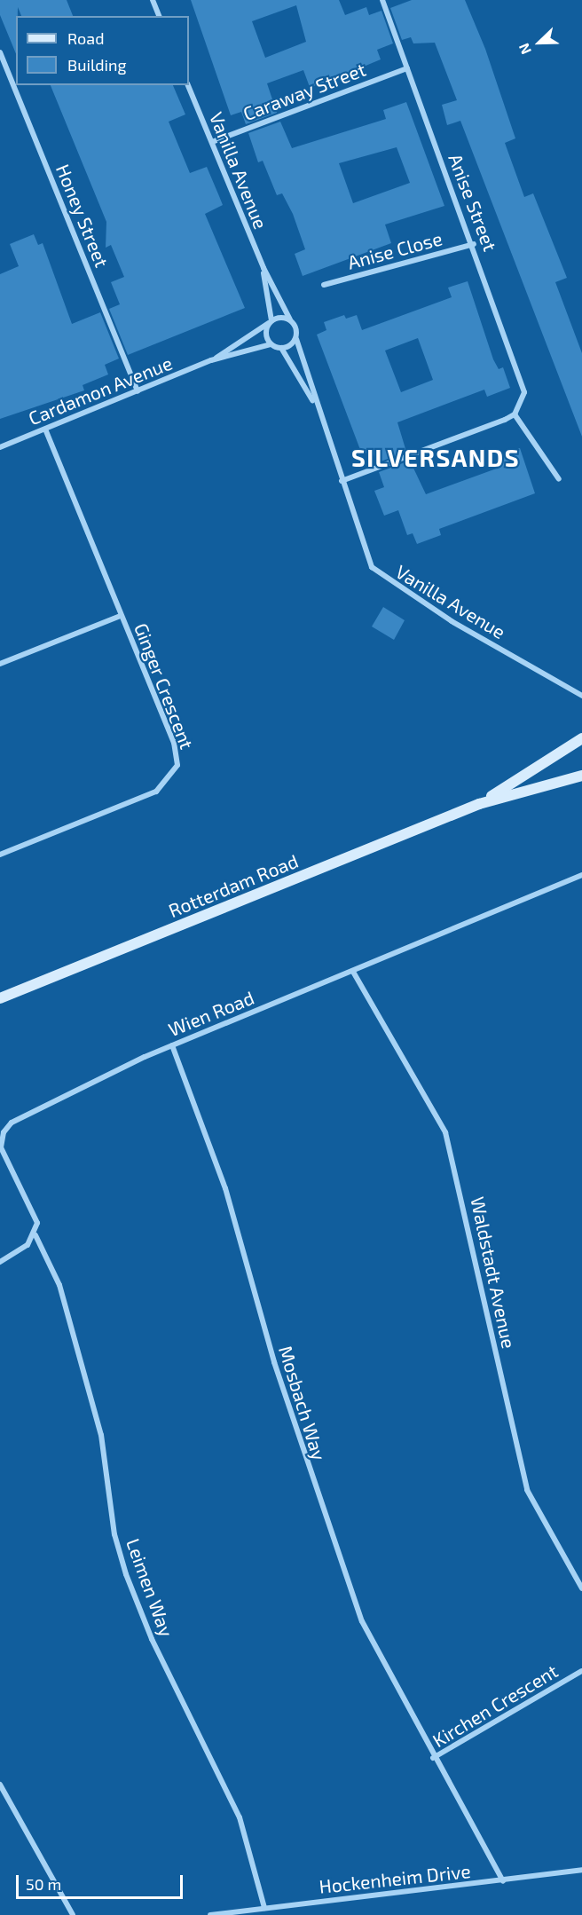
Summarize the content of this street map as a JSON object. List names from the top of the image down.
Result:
{
  "streets": {
    "street": [
      "Caraway Street",
      "Vanilla Avenue",
      "Anise Street",
      "Honey Street",
      "Anise Close",
      "Cardamon Avenue",
      "Ginger Crescent",
      "Rotterdam Road",
      "Wien Road",
      "Waldstadt Avenue",
      "Mosbach Way",
      "Leimen Way",
      "Kirchen Crescent",
      "Hockenheim Drive"
    ]
  },
  "crossings": [
    ["Caraway Street", "Vanilla Avenue"],
    ["Caraway Street", "Anise Street"],
    ["Vanilla Avenue", "Cardamon Avenue"],
    ["Anise Street", "Anise Close"],
    ["Honey Street", "Cardamon Avenue"],
    ["Cardamon Avenue", "Ginger Crescent"],
    ["Wien Road", "Waldstadt Avenue"],
    ["Wien Road", "Mosbach Way"],
    ["Wien Road", "Leimen Way"],
    ["Mosbach Way", "Kirchen Crescent"],
    ["Leimen Way", "Hockenheim Drive"],
    ["Kirchen Crescent", "Hockenheim Drive"]
  ],
  "districts": ["SILVERSANDS"],
  "legend": ["Road", "Building"],
  "scale_bar": "50 m",
  "north": "bottom left"
}
